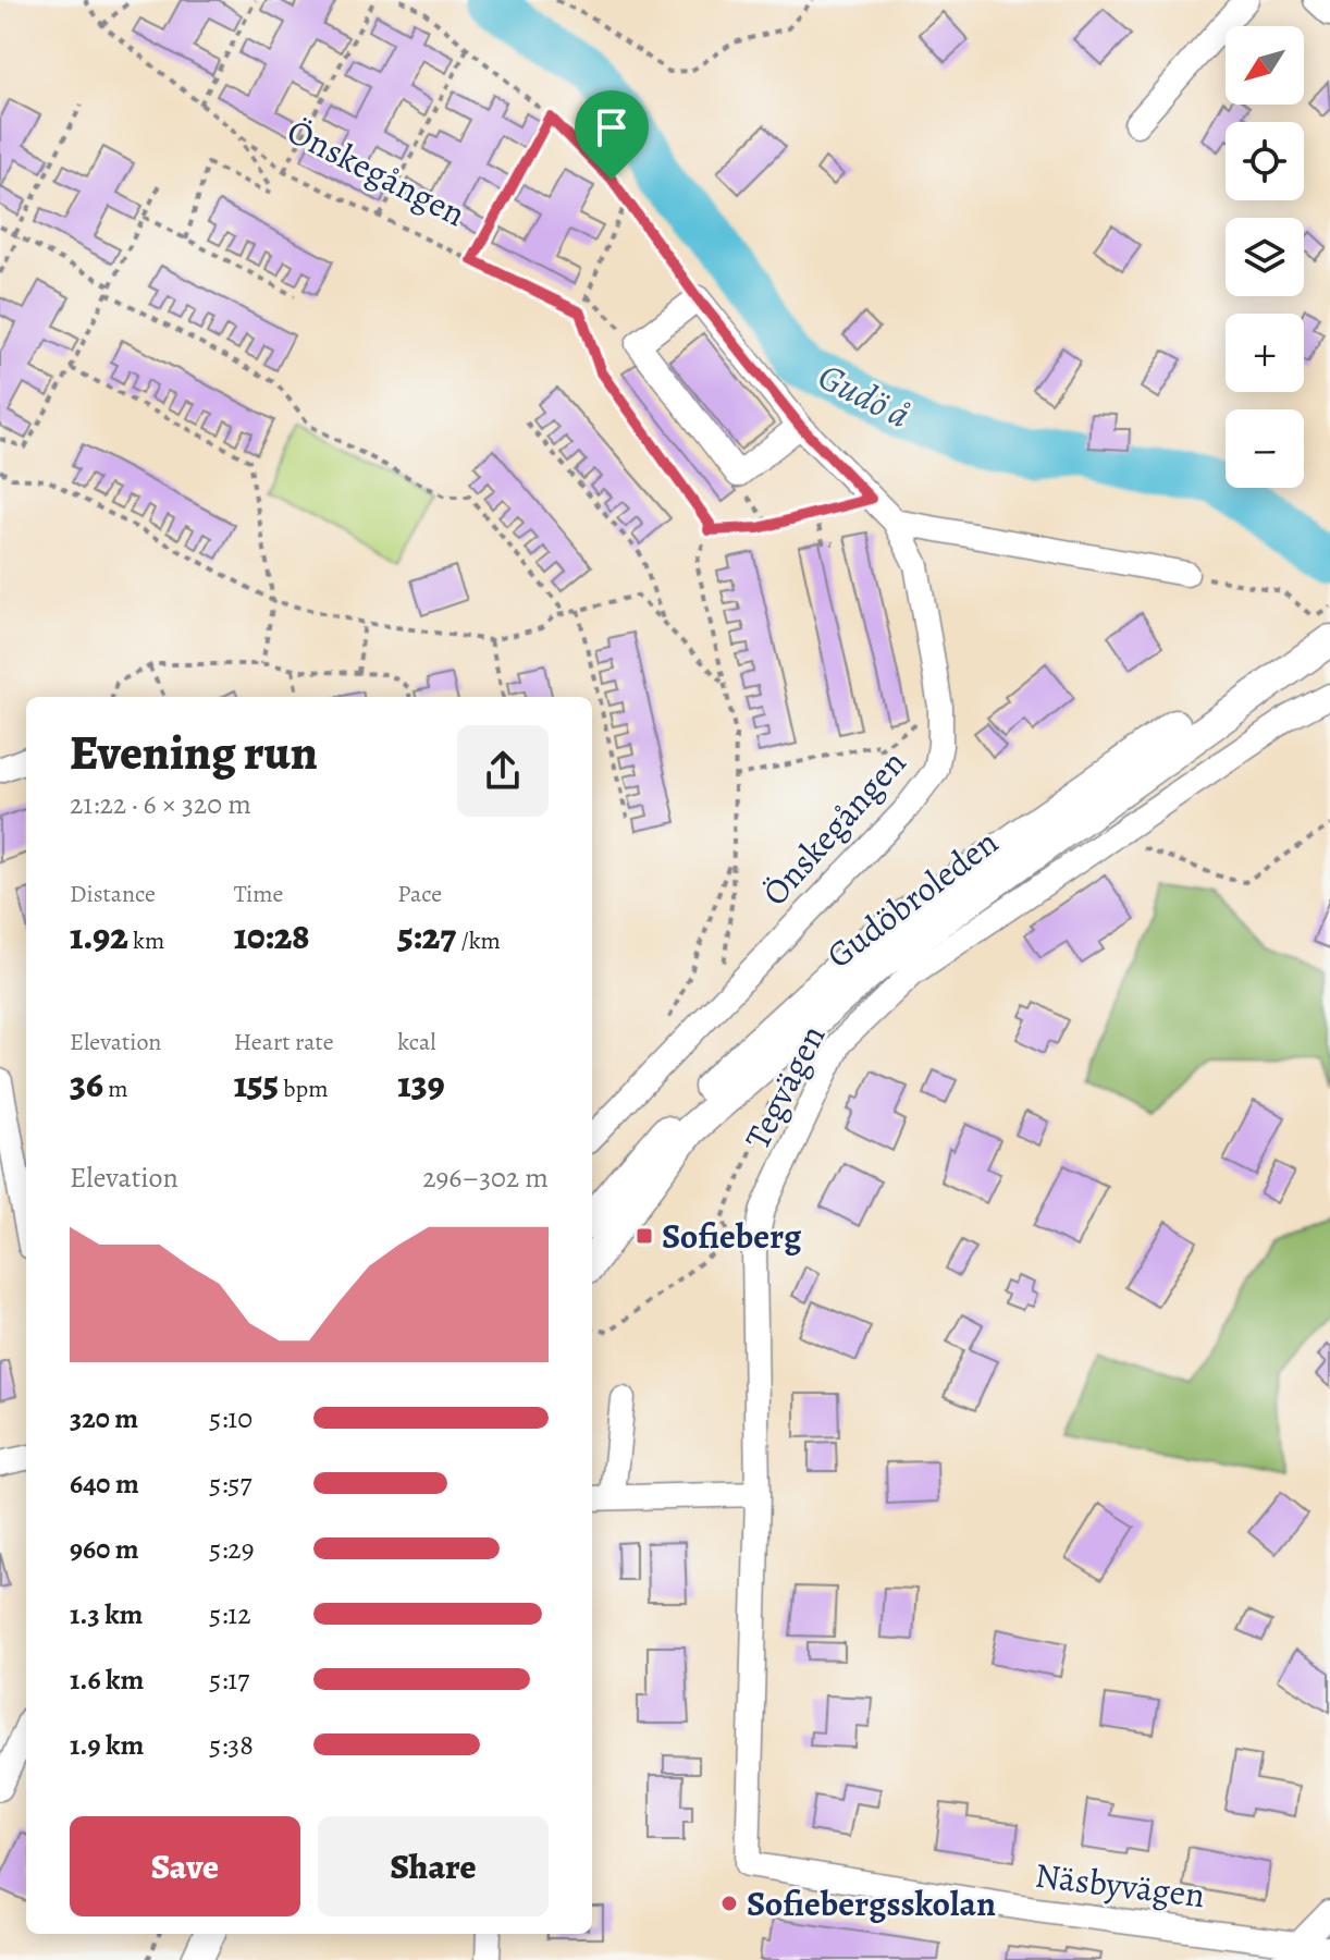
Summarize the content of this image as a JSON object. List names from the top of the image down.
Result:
{
  "streets": {
    "main road": ["Gudöbroleden"],
    "street": ["Önskegången", "Tegvägen", "Näsbyvägen"]
  },
  "crossings": [
    ["Tegvägen", "Näsbyvägen"]
  ],
  "water": ["Gudö å"],
  "places": {
    "transit": ["Sofieberg"],
    "other": ["Sofiebergsskolan"]
  },
  "north": "bottom left",
  "page": {
    "map_buttons": ["+", "−"],
    "heading": ["Evening run", "21:22 · 6 × 320 m"],
    "stats": [
      ["Distance", "1.92 km"],
      ["Time", "10:28"],
      ["Pace", "5:27 /km"],
      ["Elevation", "36 m"],
      ["Heart rate", "155 bpm"],
      ["kcal", "139"]
    ],
    "chart": ["Elevation", "296–302 m"],
    "list": [
      {
        "name": "320 m",
        "note": "5:10"
      },
      {
        "name": "640 m",
        "note": "5:57"
      },
      {
        "name": "960 m",
        "note": "5:29"
      },
      {
        "name": "1.3 km",
        "note": "5:12"
      },
      {
        "name": "1.6 km",
        "note": "5:17"
      },
      {
        "name": "1.9 km",
        "note": "5:38"
      }
    ],
    "buttons": ["Save", "Share"]
  }
}
